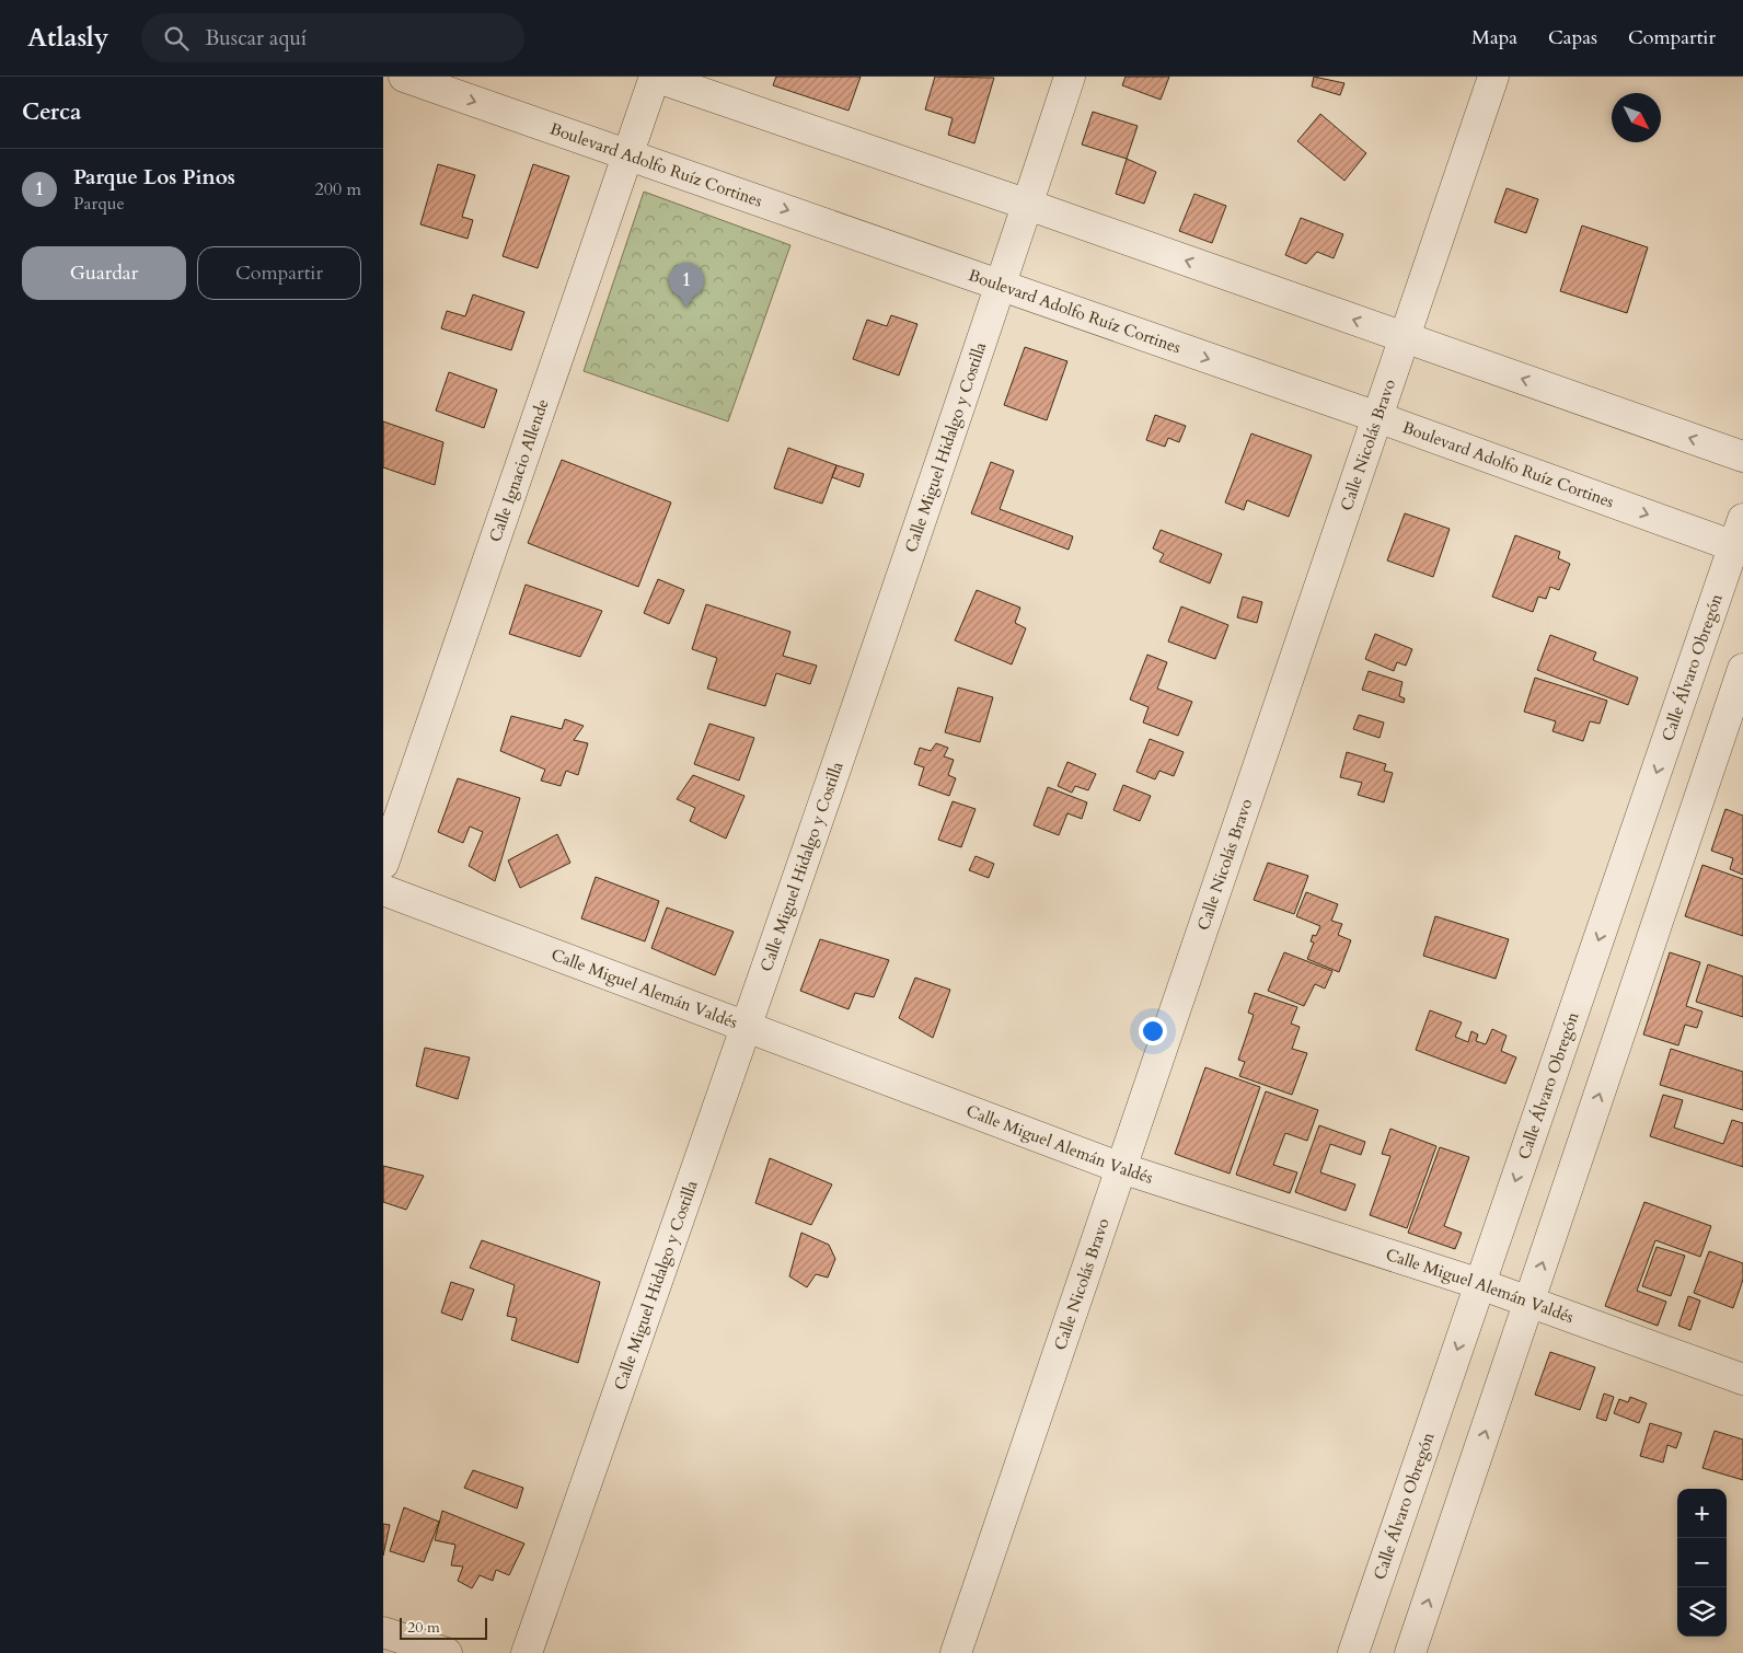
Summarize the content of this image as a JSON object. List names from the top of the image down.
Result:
{
  "streets": {
    "street": [
      "Boulevard Adolfo Ruíz Cortines",
      "Calle Nicolás Bravo",
      "Calle Miguel Hidalgo y Costilla",
      "Calle Ignacio Allende",
      "Calle Álvaro Obregón",
      "Calle Miguel Alemán Valdés"
    ]
  },
  "crossings": [
    ["Boulevard Adolfo Ruíz Cortines", "Calle Nicolás Bravo"],
    ["Boulevard Adolfo Ruíz Cortines", "Calle Miguel Hidalgo y Costilla"],
    ["Boulevard Adolfo Ruíz Cortines", "Calle Ignacio Allende"],
    ["Boulevard Adolfo Ruíz Cortines", "Calle Álvaro Obregón"],
    ["Calle Nicolás Bravo", "Calle Miguel Alemán Valdés"],
    ["Calle Miguel Hidalgo y Costilla", "Calle Miguel Alemán Valdés"],
    ["Calle Álvaro Obregón", "Calle Miguel Alemán Valdés"]
  ],
  "scale_bar": "20 m",
  "north": "bottom right",
  "page": {
    "header": "Atlasly",
    "search": "Buscar aquí",
    "nav": ["Mapa", "Capas", "Compartir"],
    "heading": "Cerca",
    "list": [
      {
        "mark": "1",
        "name": "Parque Los Pinos",
        "note": "Parque",
        "value": "200 m"
      }
    ],
    "buttons": ["Guardar", "Compartir"],
    "pins": "1",
    "map_buttons": ["+", "−"],
    "scale": "20 m"
  }
}
